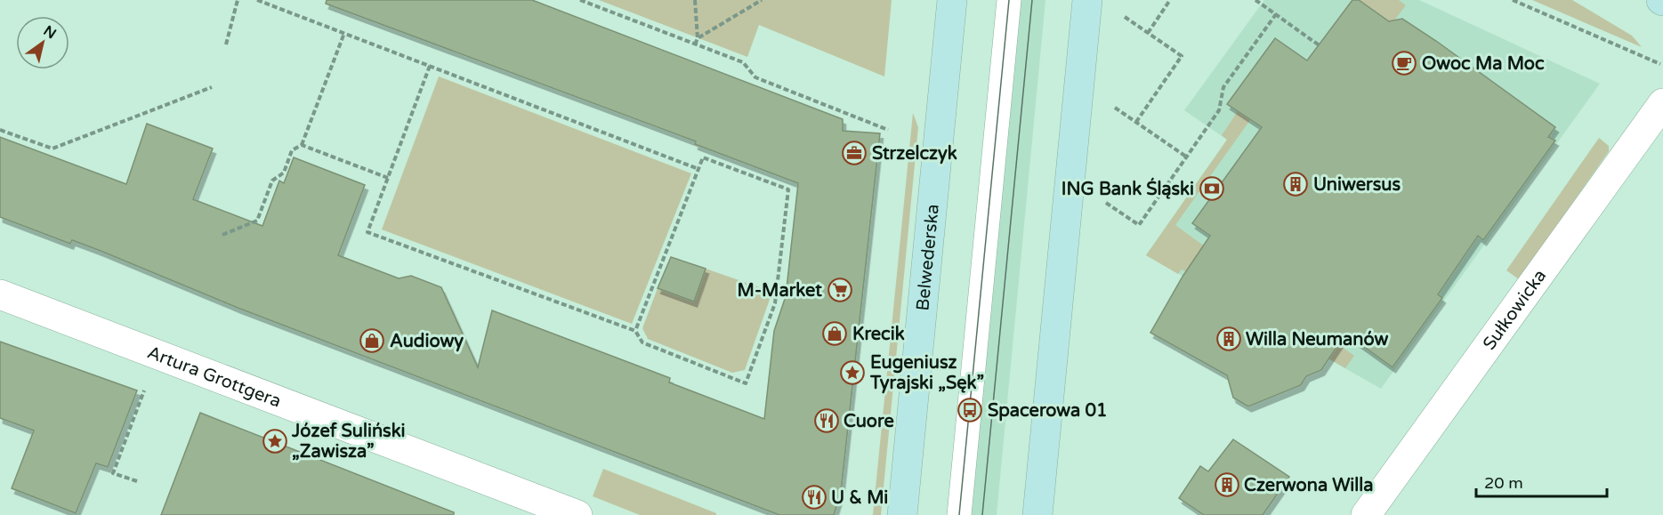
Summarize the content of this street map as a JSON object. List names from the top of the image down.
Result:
{
  "streets": {
    "main road": ["Belwederska"],
    "street": ["Sułkowicka", "Artura Grottgera"]
  },
  "places": {
    "cafe": ["Owoc Ma Moc"],
    "office": ["Strzelczyk"],
    "building": ["Uniwersus", "Willa Neumanów", "Czerwona Willa"],
    "bank": ["ING Bank Śląski"],
    "supermarket": ["M-Market"],
    "shop": ["Krecik", "Audiowy"],
    "place": ["Eugeniusz Tyrajski „Sęk”", "Józef Suliński „Zawisza”"],
    "bus stop": ["Spacerowa 01"],
    "restaurant": ["Cuore", "U & Mi"]
  },
  "scale_bar": "20 m",
  "north": "top right"
}
